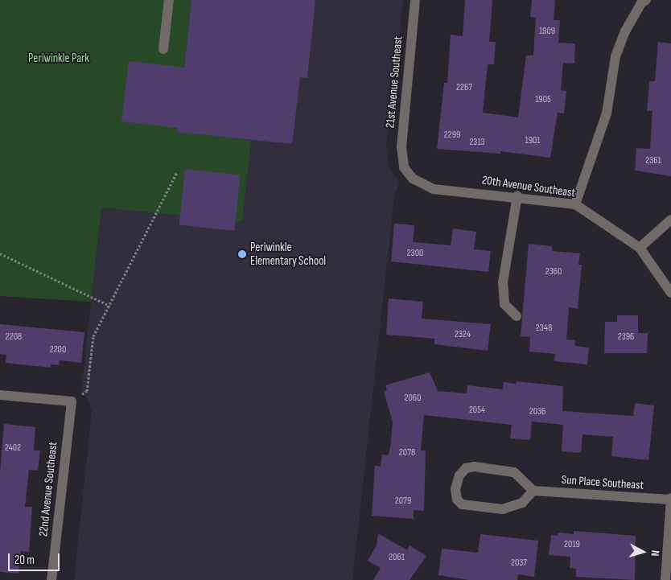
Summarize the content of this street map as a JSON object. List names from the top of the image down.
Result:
{
  "streets": {
    "street": [
      "21st Avenue Southeast",
      "20th Avenue Southeast",
      "Sun Place Southeast",
      "22nd Avenue Southeast"
    ]
  },
  "crossings": [
    ["21st Avenue Southeast", "20th Avenue Southeast"]
  ],
  "parks": ["Periwinkle Park"],
  "places": ["Periwinkle Elementary School"],
  "house_numbers": [
    "1909",
    "2267",
    "1905",
    "2299",
    "1901",
    "2313",
    "2361",
    "2300",
    "2360",
    "2348",
    "2324",
    "2208",
    "2396",
    "2200",
    "2060",
    "2054",
    "2036",
    "2402",
    "2078",
    "2079",
    "2019",
    "2061",
    "2037"
  ],
  "scale_bar": "20 m",
  "north": "right"
}
